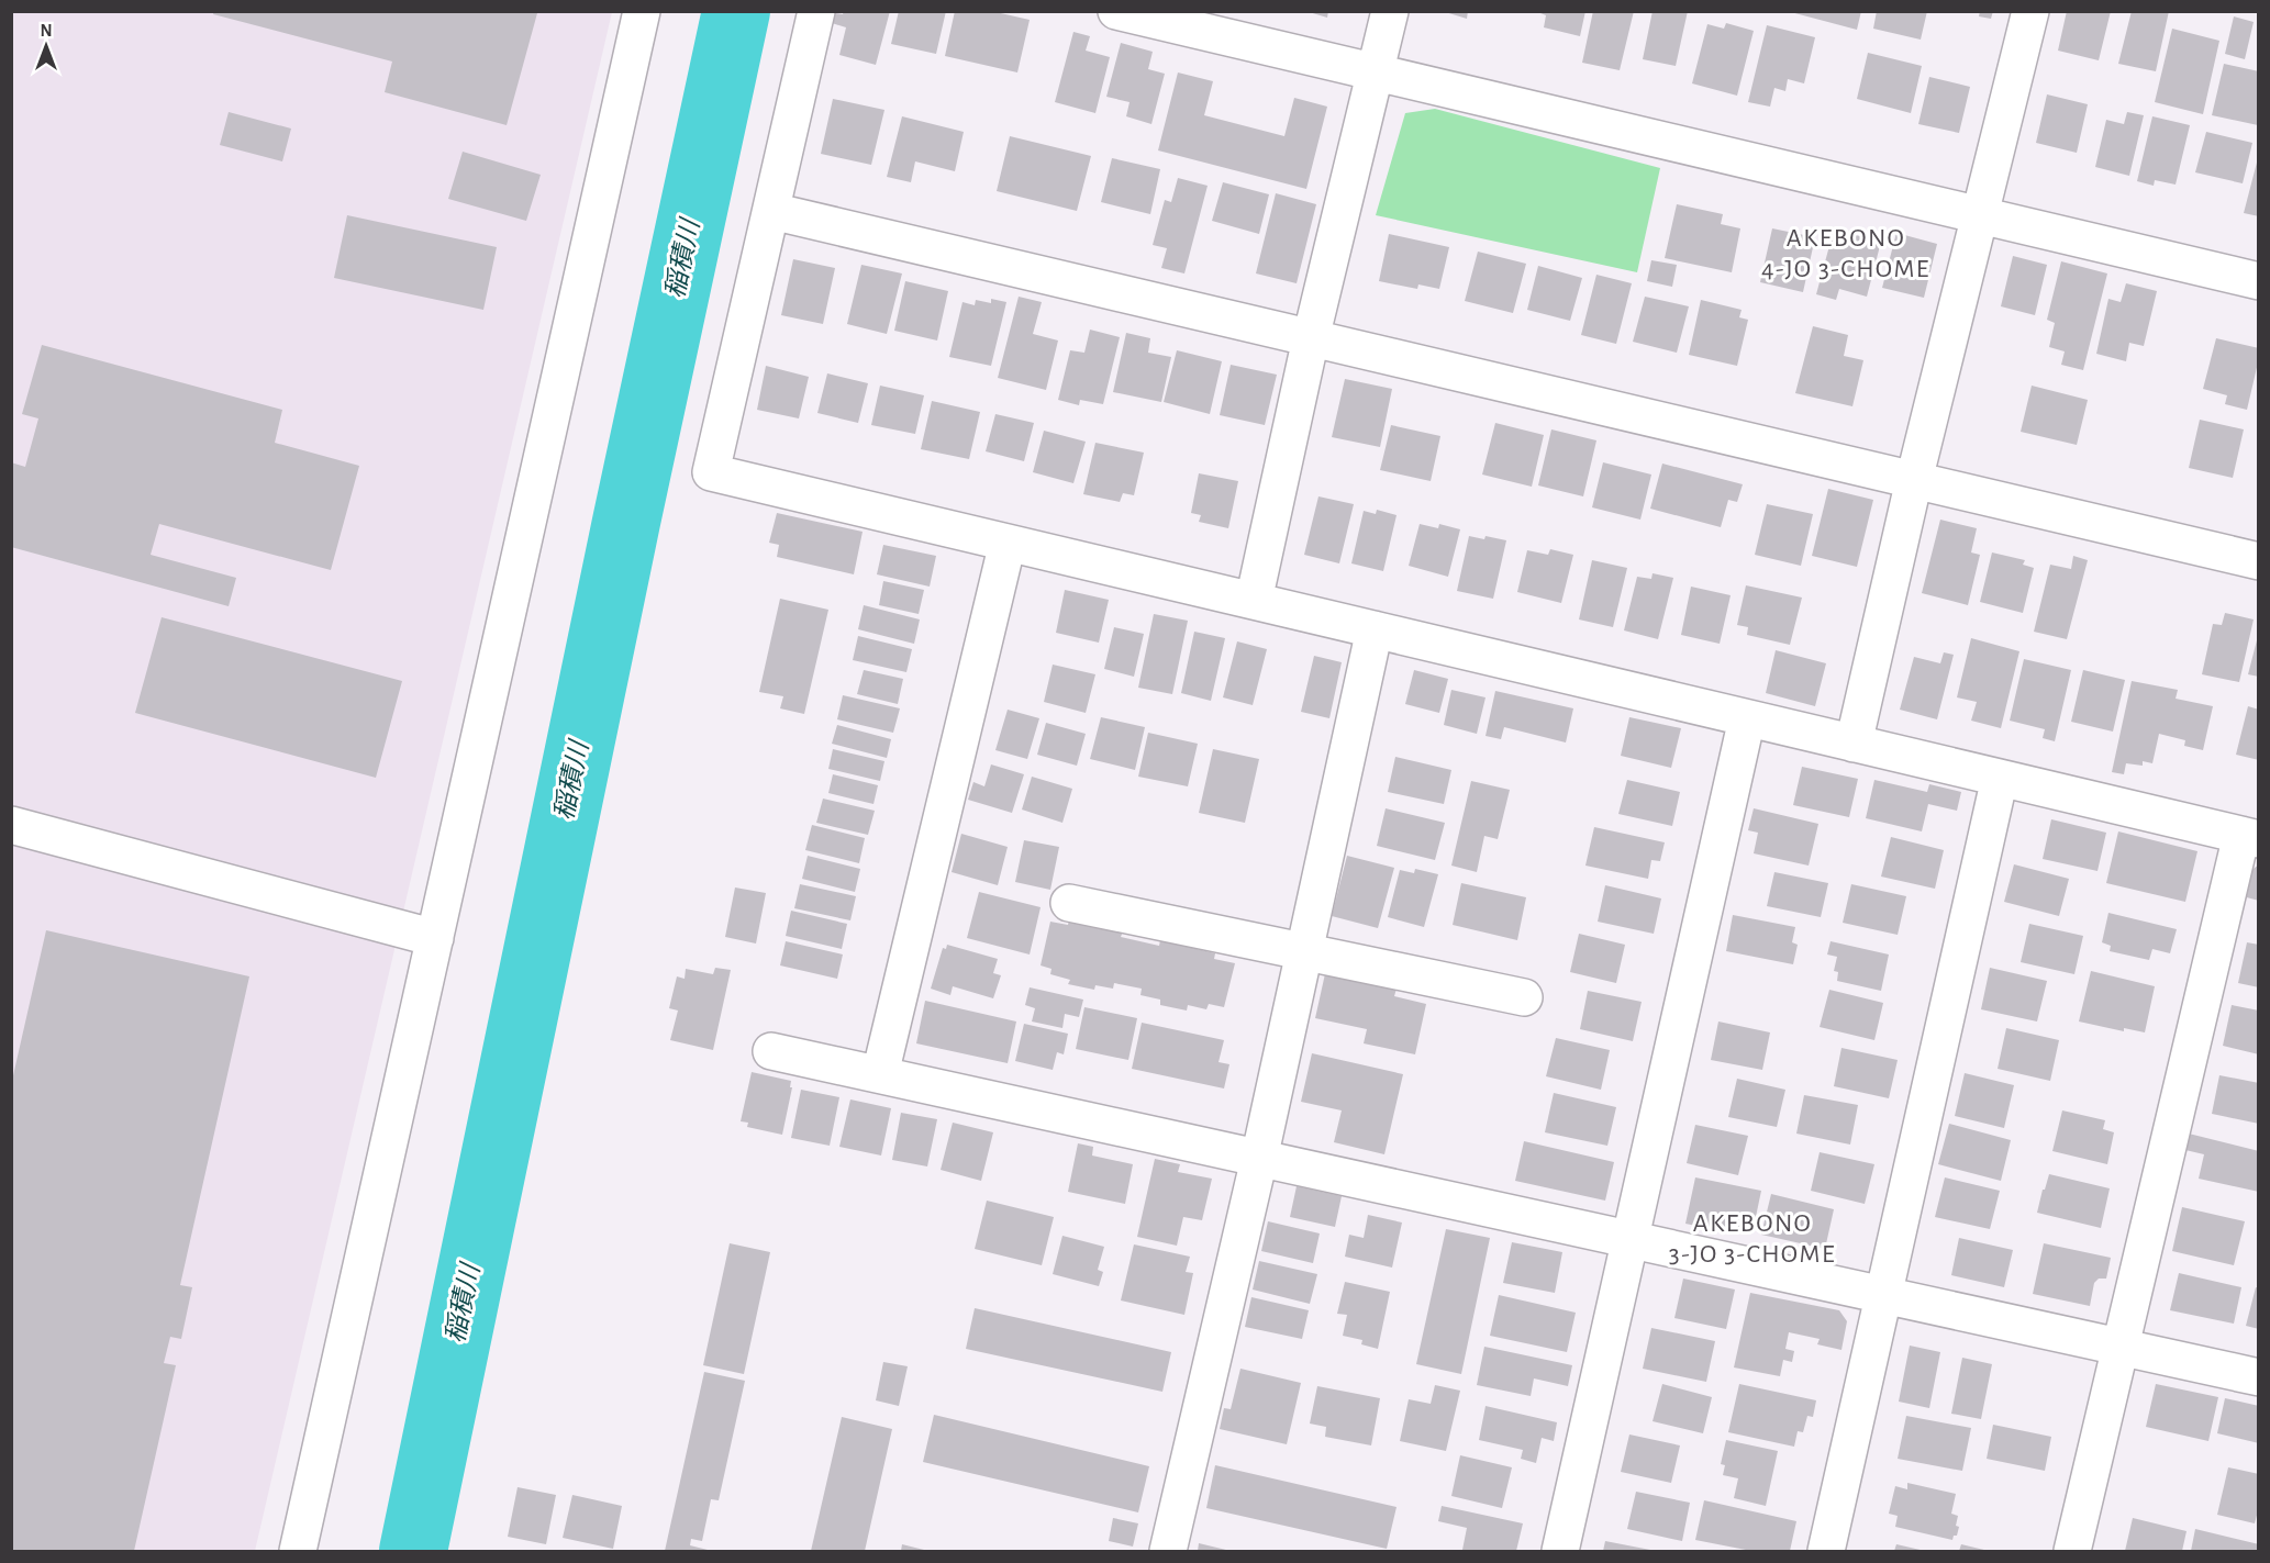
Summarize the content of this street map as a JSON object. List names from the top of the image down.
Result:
{
  "districts": ["AKEBONO 4-JO 3-CHOME", "AKEBONO 3-JO 3-CHOME"],
  "water": ["稲積川"],
  "north": "top"
}
